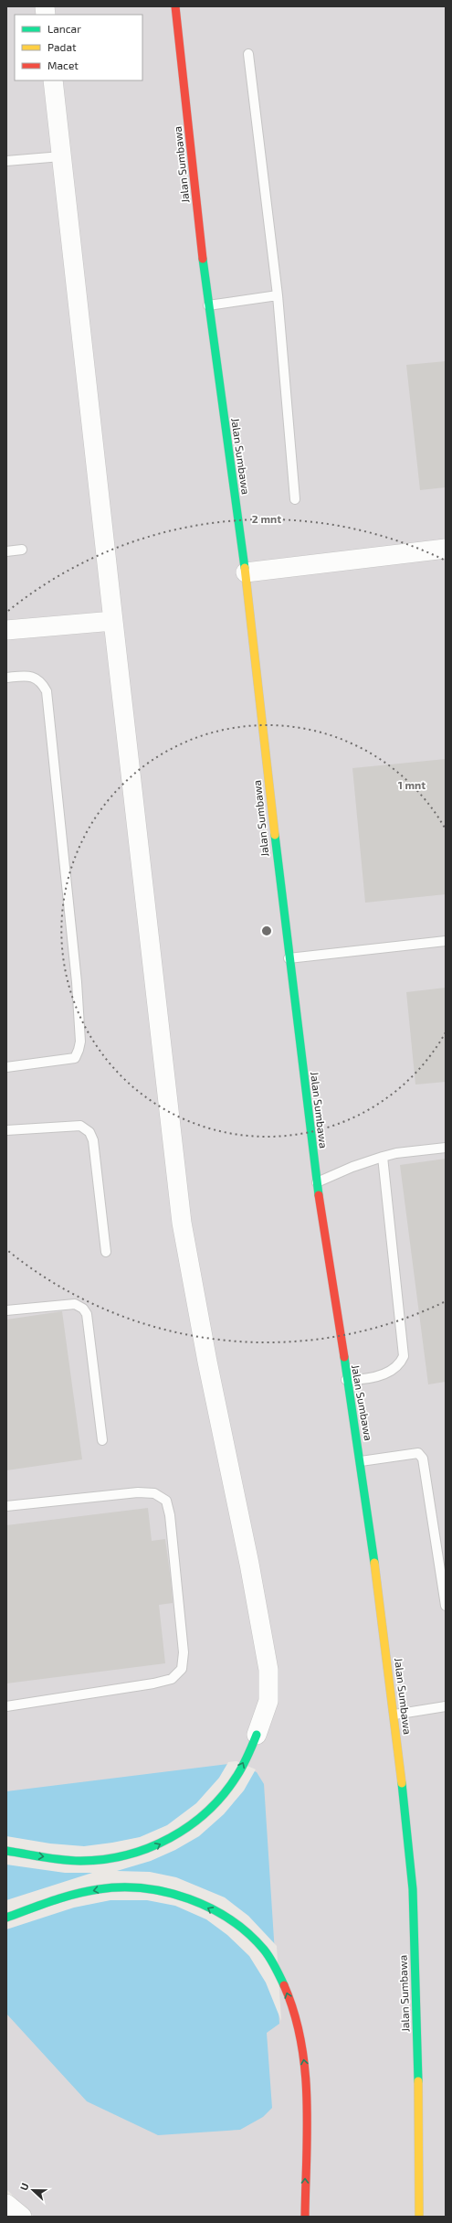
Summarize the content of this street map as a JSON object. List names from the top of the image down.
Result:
{
  "streets": {
    "street": ["Jalan Sumbawa"]
  },
  "legend": ["Lancar", "Padat", "Macet"],
  "north": "left",
  "rings": ["2 mnt", "1 mnt"]
}
